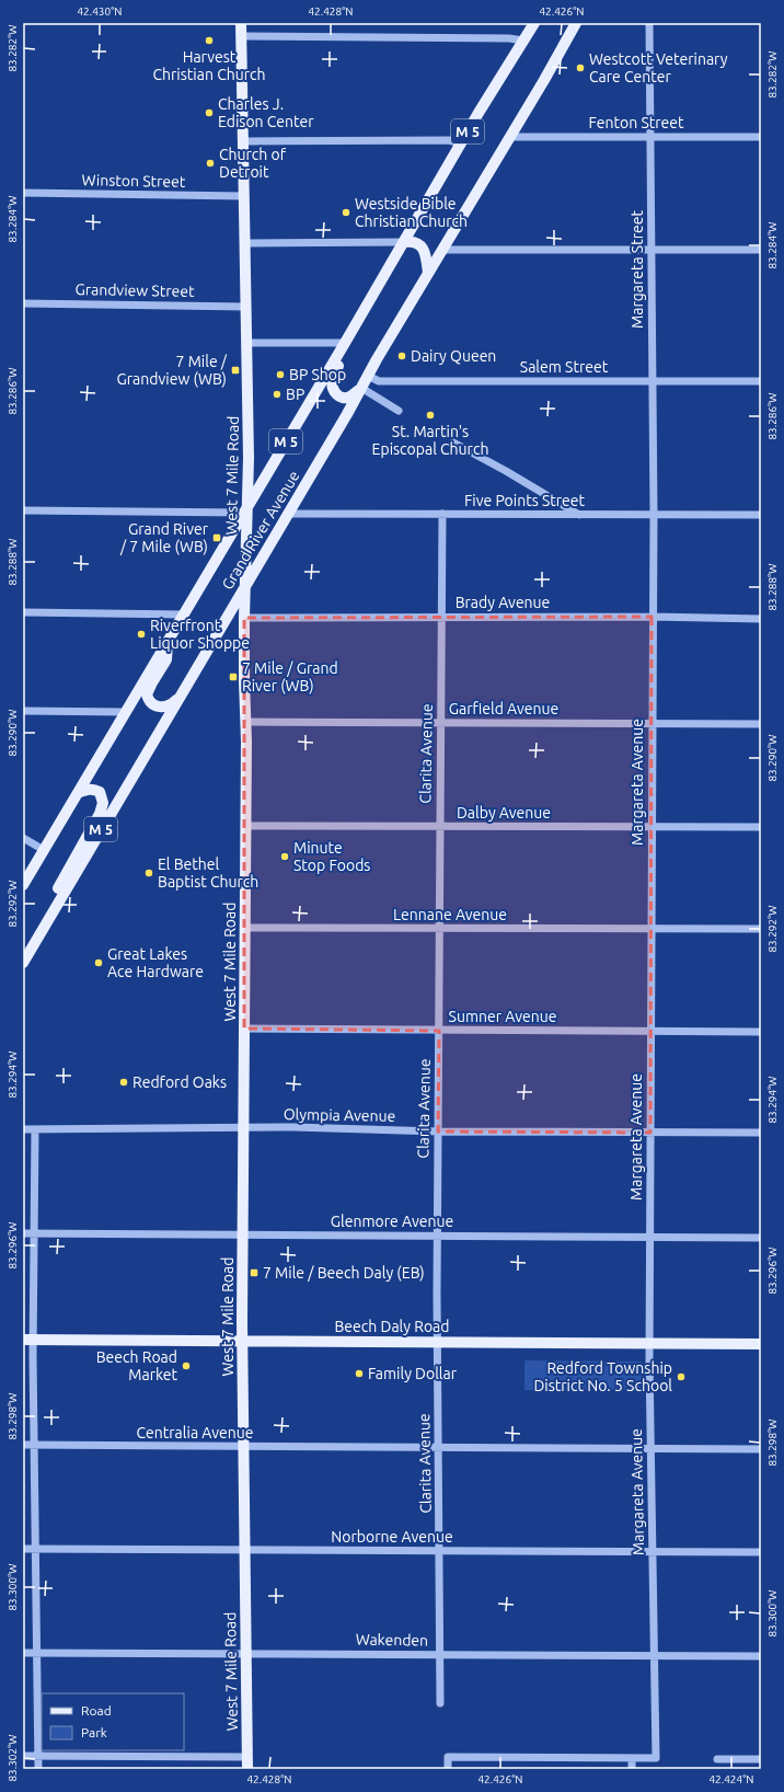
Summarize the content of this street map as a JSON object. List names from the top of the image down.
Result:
{
  "streets": {
    "main road": [
      "M 5",
      "West 7 Mile Road",
      "Grand River Avenue",
      "Beech Daly Road"
    ],
    "street": [
      "Fenton Street",
      "Winston Street",
      "Margareta Street",
      "Grandview Street",
      "Salem Street",
      "Five Points Street",
      "Brady Avenue",
      "Garfield Avenue",
      "Clarita Avenue",
      "Margareta Avenue",
      "Dalby Avenue",
      "Lennane Avenue",
      "Sumner Avenue",
      "Olympia Avenue",
      "Glenmore Avenue",
      "Centralia Avenue",
      "Norborne Avenue",
      "Wakenden"
    ]
  },
  "crossings": [
    ["Fenton Street", "Margareta Street"],
    ["Fenton Street", "Grand River Avenue"],
    ["Winston Street", "West 7 Mile Road"],
    ["Margareta Street", "Salem Street"],
    ["Margareta Street", "Five Points Street"],
    ["Margareta Street", "Margareta Avenue"],
    ["Grandview Street", "West 7 Mile Road"],
    ["Salem Street", "Grand River Avenue"],
    ["West 7 Mile Road", "Grand River Avenue"],
    ["West 7 Mile Road", "Brady Avenue"],
    ["West 7 Mile Road", "Garfield Avenue"],
    ["West 7 Mile Road", "Dalby Avenue"],
    ["West 7 Mile Road", "Lennane Avenue"],
    ["West 7 Mile Road", "Sumner Avenue"],
    ["West 7 Mile Road", "Olympia Avenue"],
    ["West 7 Mile Road", "Glenmore Avenue"],
    ["West 7 Mile Road", "Beech Daly Road"],
    ["West 7 Mile Road", "Centralia Avenue"],
    ["West 7 Mile Road", "Norborne Avenue"],
    ["West 7 Mile Road", "Wakenden"],
    ["Five Points Street", "Grand River Avenue"],
    ["Five Points Street", "Clarita Avenue"],
    ["Five Points Street", "Margareta Avenue"],
    ["Brady Avenue", "Clarita Avenue"],
    ["Brady Avenue", "Margareta Avenue"],
    ["Garfield Avenue", "Clarita Avenue"],
    ["Garfield Avenue", "Margareta Avenue"],
    ["Clarita Avenue", "Dalby Avenue"],
    ["Clarita Avenue", "Lennane Avenue"],
    ["Clarita Avenue", "Sumner Avenue"],
    ["Clarita Avenue", "Olympia Avenue"],
    ["Clarita Avenue", "Glenmore Avenue"],
    ["Clarita Avenue", "Beech Daly Road"],
    ["Clarita Avenue", "Centralia Avenue"],
    ["Clarita Avenue", "Norborne Avenue"],
    ["Clarita Avenue", "Wakenden"],
    ["Margareta Avenue", "Dalby Avenue"],
    ["Margareta Avenue", "Lennane Avenue"],
    ["Margareta Avenue", "Sumner Avenue"],
    ["Margareta Avenue", "Olympia Avenue"],
    ["Margareta Avenue", "Glenmore Avenue"],
    ["Margareta Avenue", "Beech Daly Road"],
    ["Margareta Avenue", "Centralia Avenue"],
    ["Margareta Avenue", "Norborne Avenue"],
    ["Margareta Avenue", "Wakenden"]
  ],
  "places": {
    "other": [
      "Harvest Christian Church",
      "Westcott Veterinary Care Center",
      "Charles J. Edison Center",
      "Church of Detroit",
      "Westside Bible Christian Church",
      "Dairy Queen",
      "BP Shop",
      "BP",
      "St. Martin's Episcopal Church",
      "Riverfront Liquor Shoppe",
      "Minute Stop Foods",
      "El Bethel Baptist Church",
      "Great Lakes Ace Hardware",
      "Redford Oaks",
      "Beech Road Market",
      "Family Dollar",
      "Redford Township District No. 5 School"
    ],
    "transit": [
      "7 Mile / Grandview (WB)",
      "Grand River / 7 Mile (WB)",
      "7 Mile / Grand River (WB)",
      "7 Mile / Beech Daly (EB)"
    ]
  },
  "legend": ["Road", "Park"],
  "coordinates": [
    "42.430°N",
    "42.428°N",
    "42.426°N",
    "83.282°W",
    "83.284°W",
    "83.286°W",
    "83.288°W",
    "83.290°W",
    "83.292°W",
    "83.294°W",
    "83.296°W",
    "83.298°W",
    "83.300°W",
    "83.302°W",
    "42.424°N"
  ]
}
